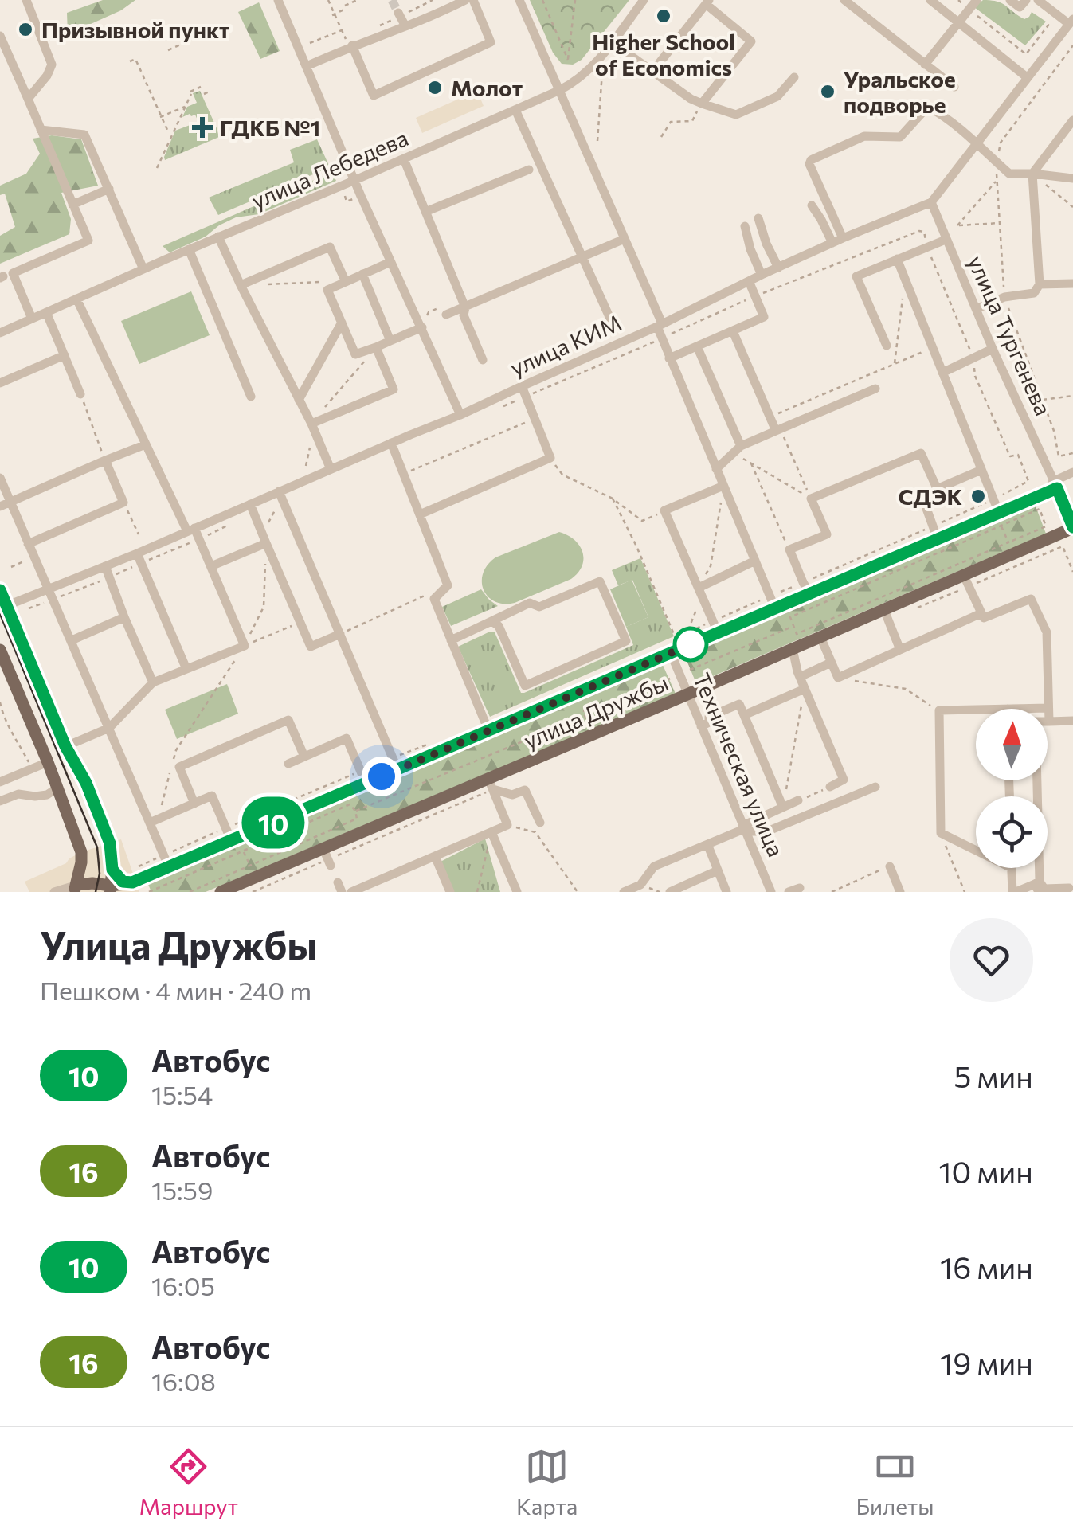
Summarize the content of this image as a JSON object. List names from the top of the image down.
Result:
{
  "streets": {
    "main road": ["улица Тургенева", "улица Дружбы"],
    "street": ["улица Лебедева", "улица КИМ", "Техническая улица"]
  },
  "crossings": [
    ["улица Тургенева", "улица КИМ"],
    ["улица Тургенева", "улица Дружбы"],
    ["улица Дружбы", "Техническая улица"]
  ],
  "places": {
    "other": [
      "Higher School of Economics",
      "Призывной пункт",
      "Молот",
      "Уральское подворье",
      "СДЭК"
    ],
    "health": ["ГДКБ №1"]
  },
  "lines": ["bus line 10"],
  "north": "top",
  "page": {
    "on_map": "10",
    "heading": ["Улица Дружбы", "Пешком · 4 мин · 240 m"],
    "list": [
      {
        "mark": "10",
        "name": "Автобус",
        "note": "15:54",
        "value": "5 мин"
      },
      {
        "mark": "16",
        "name": "Автобус",
        "note": "15:59",
        "value": "10 мин"
      },
      {
        "mark": "10",
        "name": "Автобус",
        "note": "16:05",
        "value": "16 мин"
      },
      {
        "mark": "16",
        "name": "Автобус",
        "note": "16:08",
        "value": "19 мин"
      }
    ],
    "tabs": ["Маршрут", "Карта", "Билеты"]
  }
}
